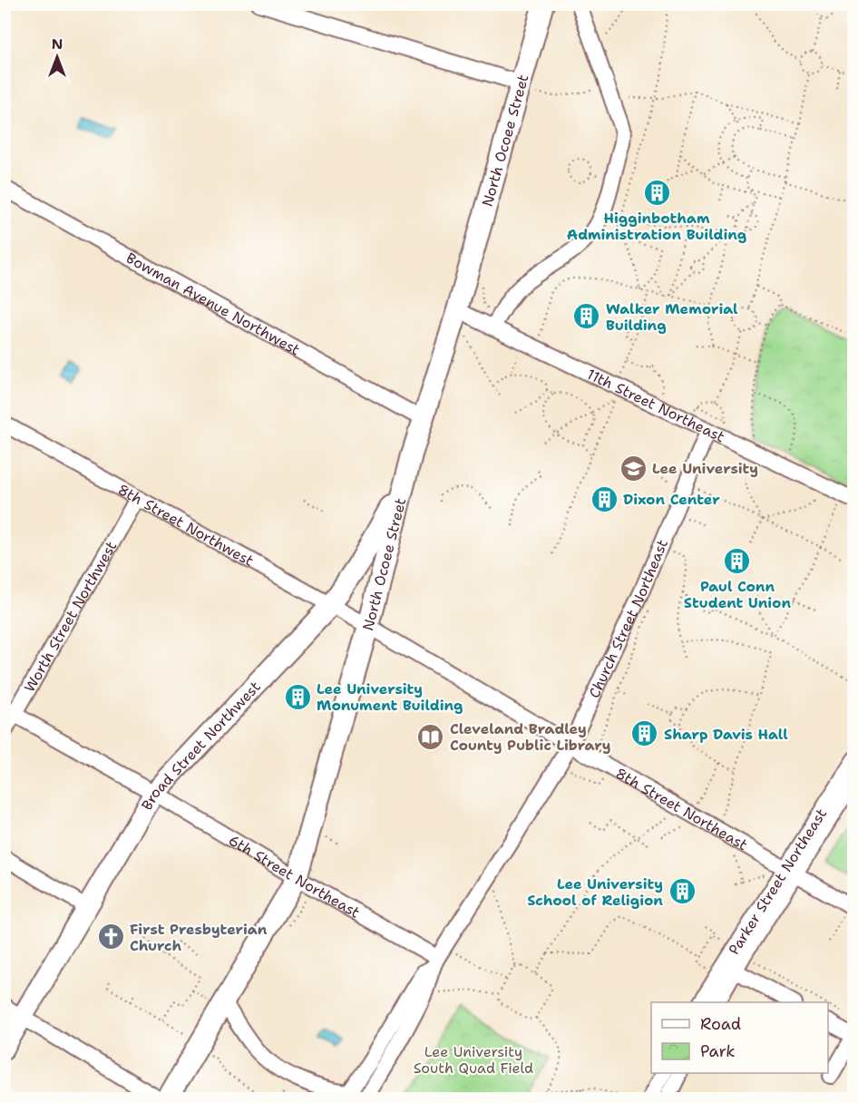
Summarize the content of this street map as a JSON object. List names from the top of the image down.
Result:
{
  "streets": {
    "main road": ["North Ocoee Street", "Broad Street Northwest"],
    "street": [
      "Bowman Avenue Northwest",
      "11th Street Northeast",
      "8th Street Northwest",
      "Worth Street Northwest",
      "Church Street Northeast",
      "8th Street Northeast",
      "6th Street Northeast",
      "Parker Street Northeast"
    ]
  },
  "crossings": [
    ["North Ocoee Street", "Bowman Avenue Northwest"],
    ["North Ocoee Street", "11th Street Northeast"],
    ["North Ocoee Street", "8th Street Northwest"],
    ["North Ocoee Street", "Broad Street Northwest"],
    ["North Ocoee Street", "8th Street Northeast"],
    ["North Ocoee Street", "6th Street Northeast"],
    ["11th Street Northeast", "Church Street Northeast"],
    ["8th Street Northwest", "Worth Street Northwest"],
    ["8th Street Northwest", "Broad Street Northwest"],
    ["8th Street Northwest", "8th Street Northeast"],
    ["Worth Street Northwest", "6th Street Northeast"],
    ["Church Street Northeast", "8th Street Northeast"],
    ["Church Street Northeast", "6th Street Northeast"],
    ["Broad Street Northwest", "6th Street Northeast"],
    ["8th Street Northeast", "Parker Street Northeast"]
  ],
  "parks": ["Lee University South Quad Field"],
  "places": {
    "building": [
      "Higginbotham Administration Building",
      "Walker Memorial Building",
      "Dixon Center",
      "Paul Conn Student Union",
      "Lee University Monument Building",
      "Sharp Davis Hall",
      "Lee University School of Religion"
    ],
    "school or university": ["Lee University"],
    "library": ["Cleveland Bradley County Public Library"],
    "church": ["First Presbyterian Church"]
  },
  "legend": ["Road", "Park"],
  "north": "top"
}
